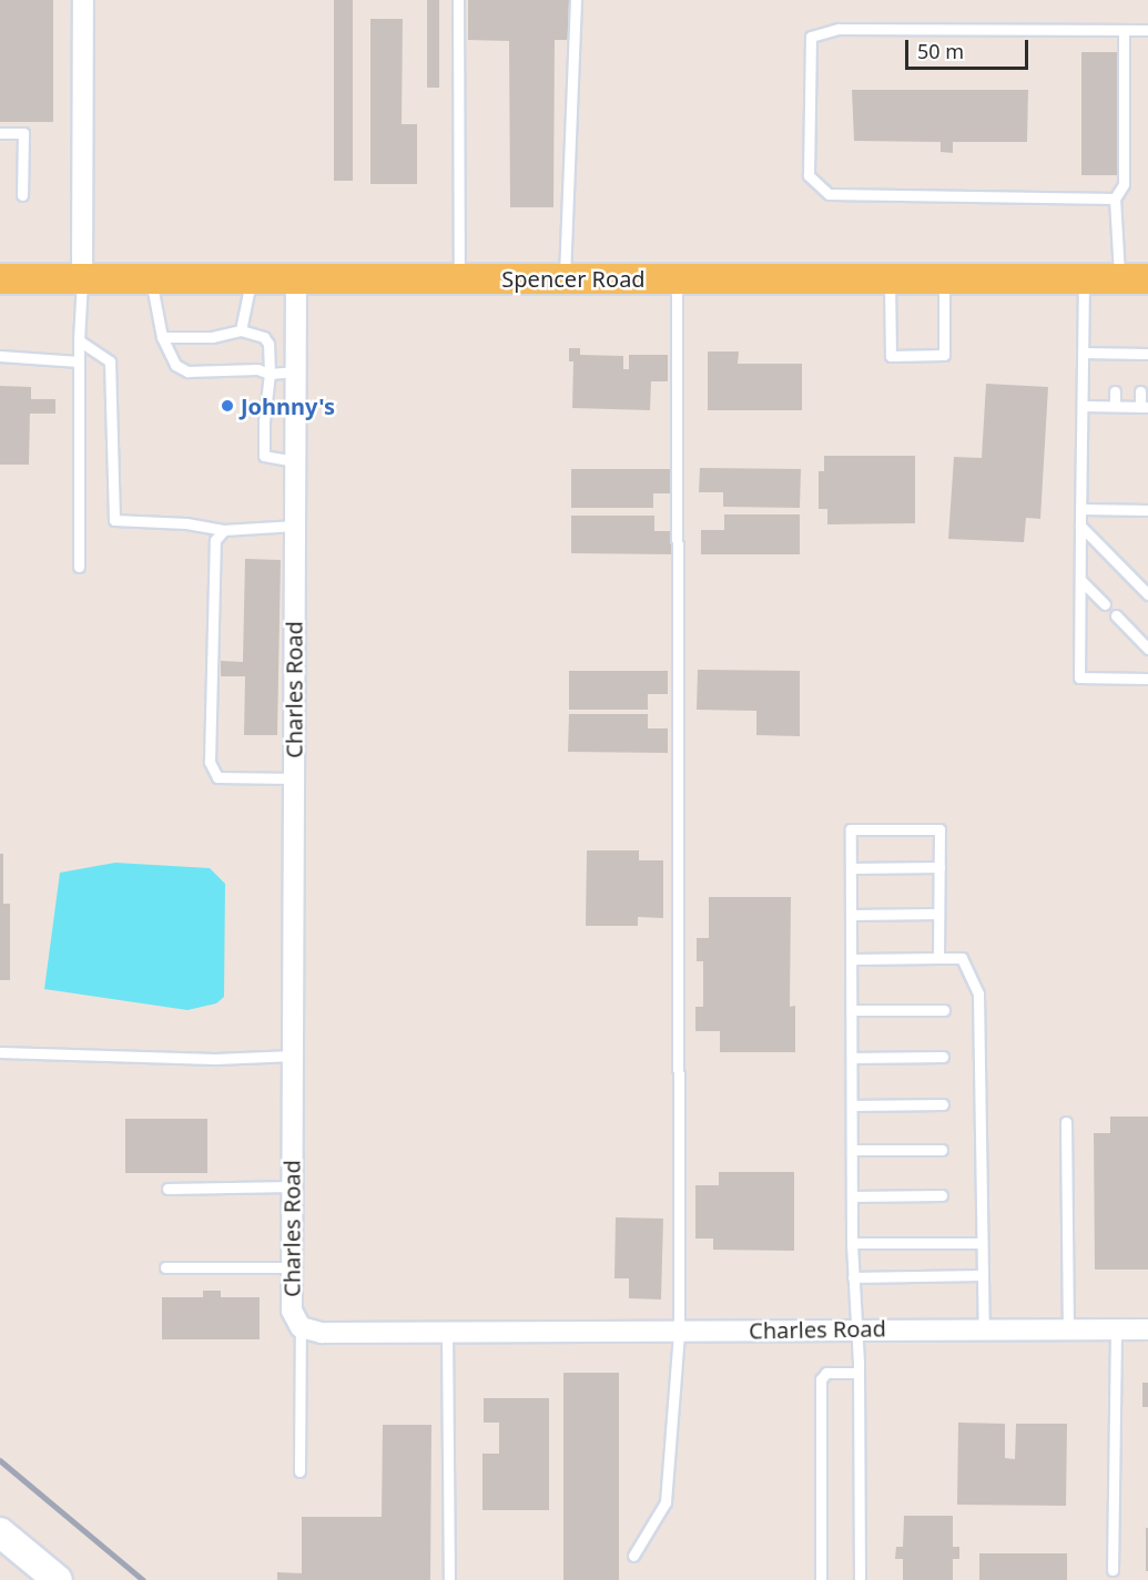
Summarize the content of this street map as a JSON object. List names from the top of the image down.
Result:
{
  "streets": {
    "main road": ["Spencer Road"],
    "street": ["Charles Road"]
  },
  "crossings": [
    ["Spencer Road", "Charles Road"]
  ],
  "places": ["Johnny's"],
  "scale_bar": "50 m"
}
